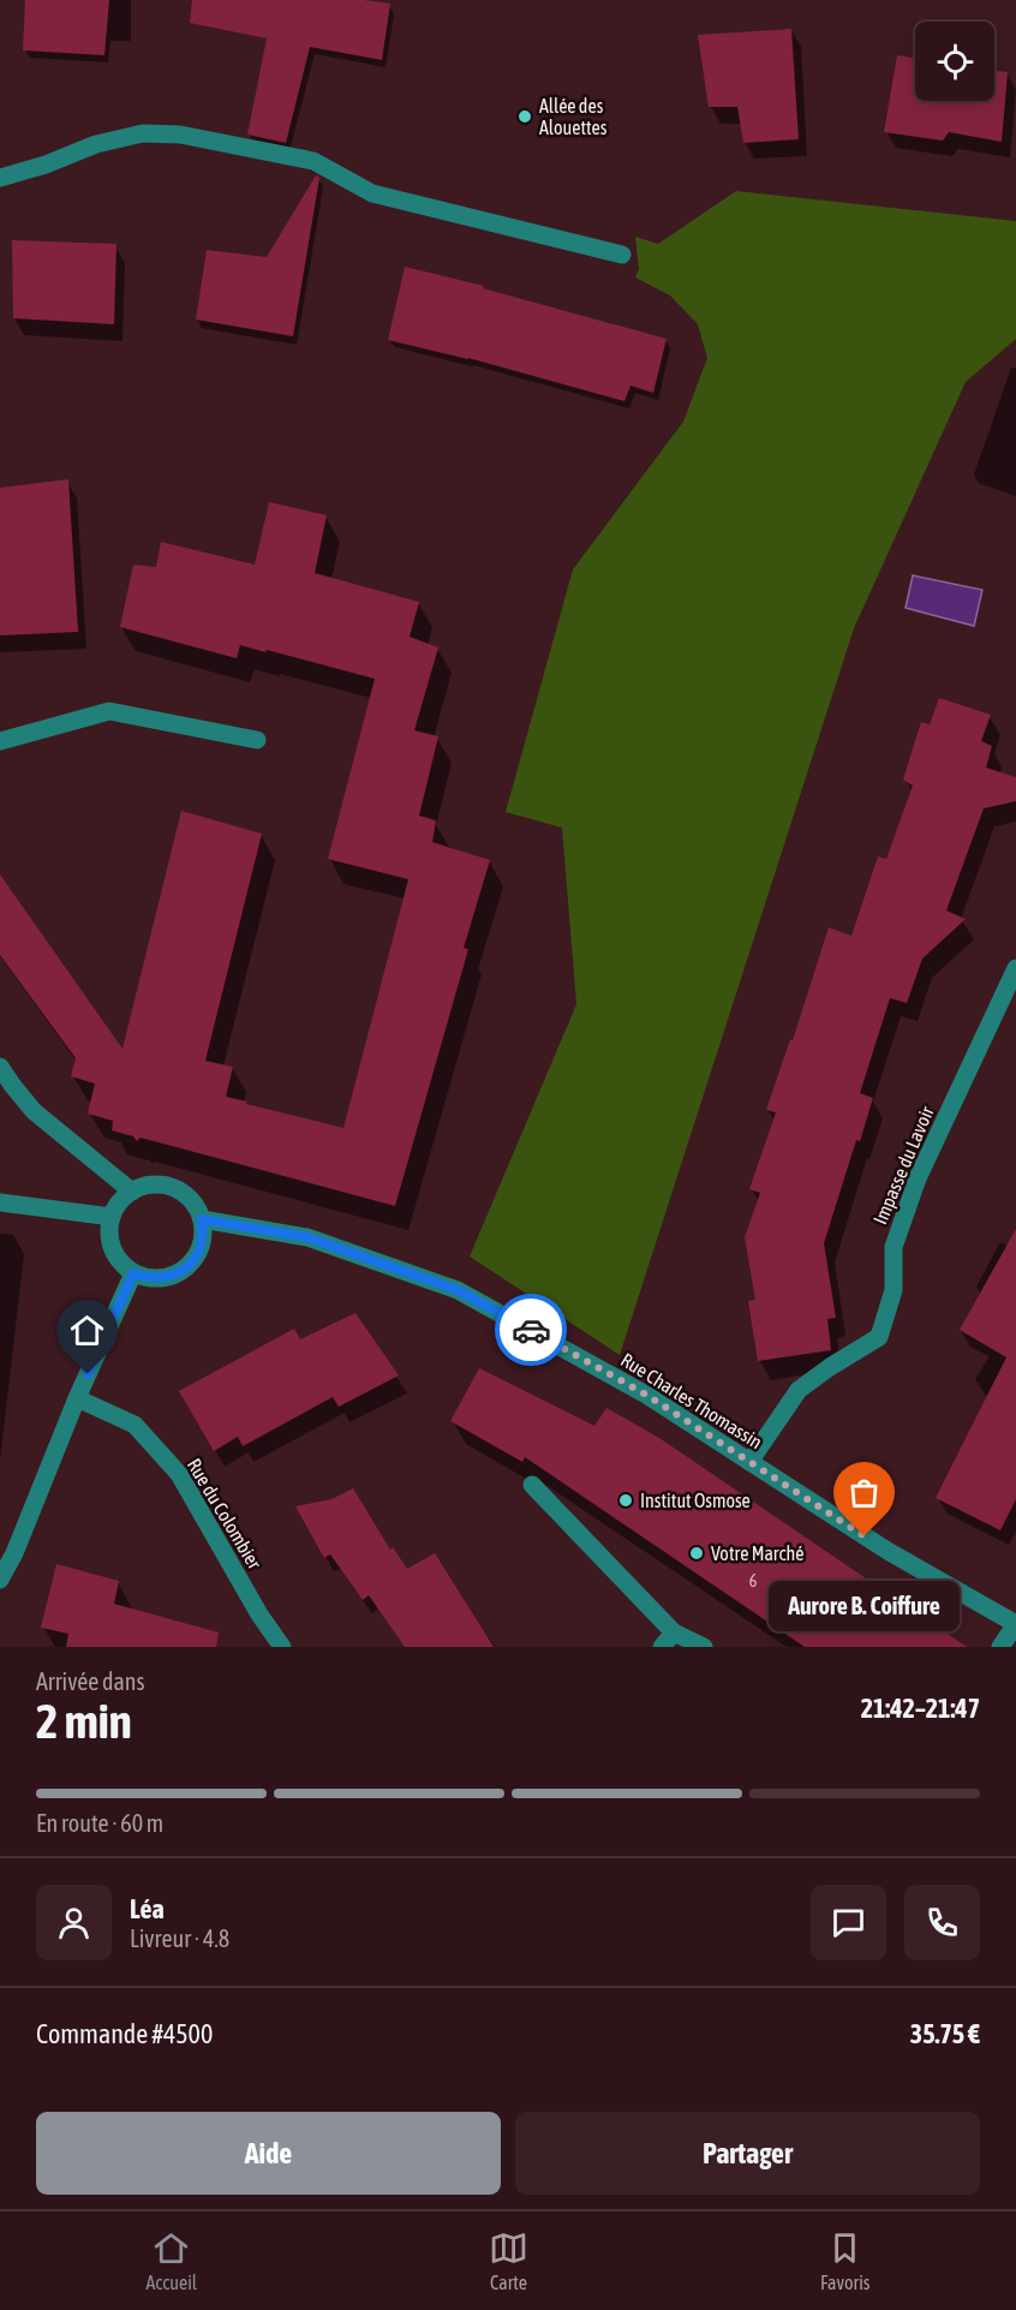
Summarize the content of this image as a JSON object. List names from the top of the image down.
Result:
{
  "streets": {
    "street": ["Impasse du Lavoir", "Rue Charles Thomassin", "Rue du Colombier"]
  },
  "crossings": [
    ["Impasse du Lavoir", "Rue Charles Thomassin"]
  ],
  "places": [
    "Allée des Alouettes",
    "Institut Osmose",
    "Aurore B. Coiffure",
    "Votre Marché"
  ],
  "house_numbers": ["6"],
  "page": {
    "bubble": "Aurore B. Coiffure",
    "heading": ["2 min", "Arrivée dans", "21:42–21:47"],
    "panel": [
      "Léa",
      "Livreur · 4.8",
      "Commande #4500",
      "35.75 €"
    ],
    "bar": "En route · 60 m",
    "buttons": ["Aide", "Partager"],
    "tabs": ["Accueil", "Carte", "Favoris"]
  }
}
